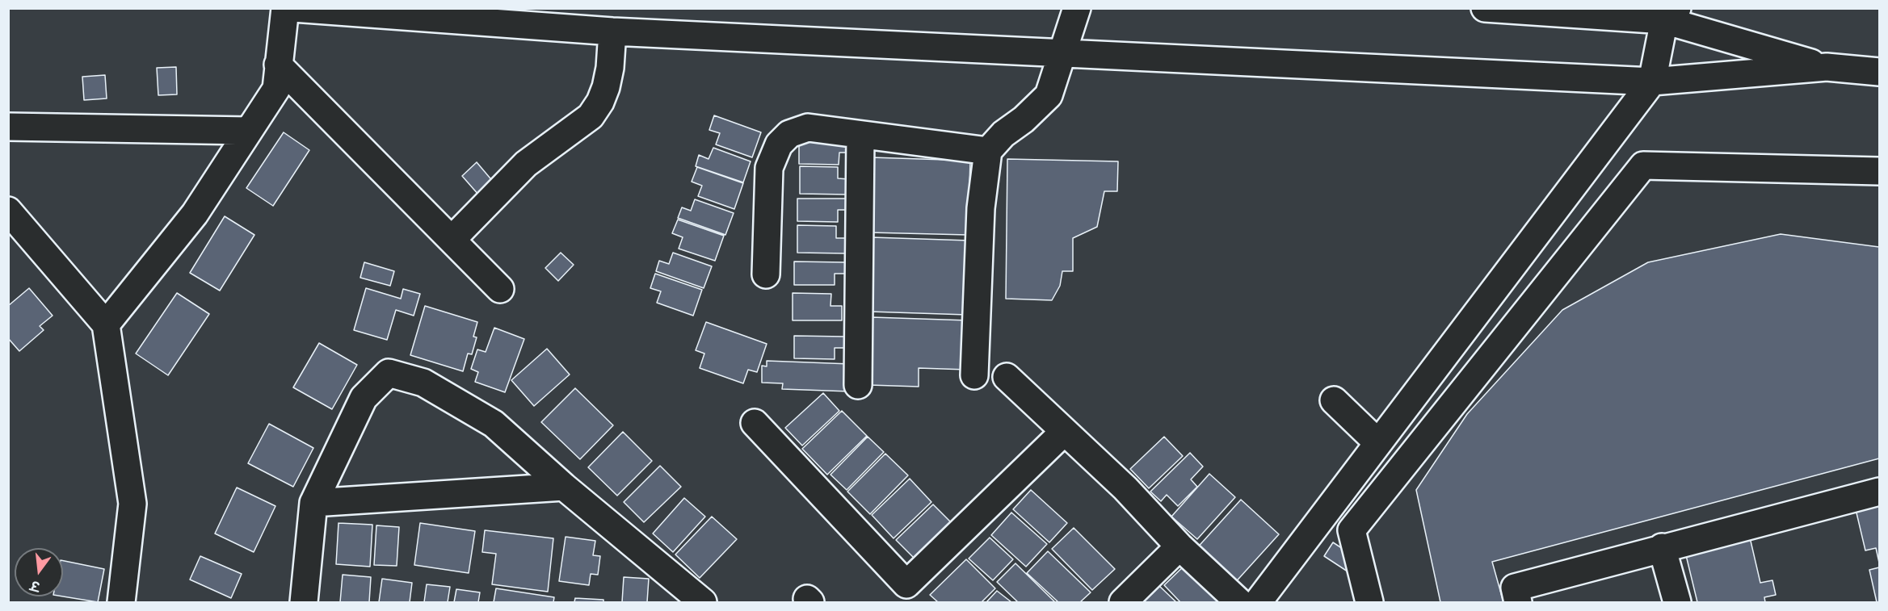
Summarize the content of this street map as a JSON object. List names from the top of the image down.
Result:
{
  "north": "bottom"
}
